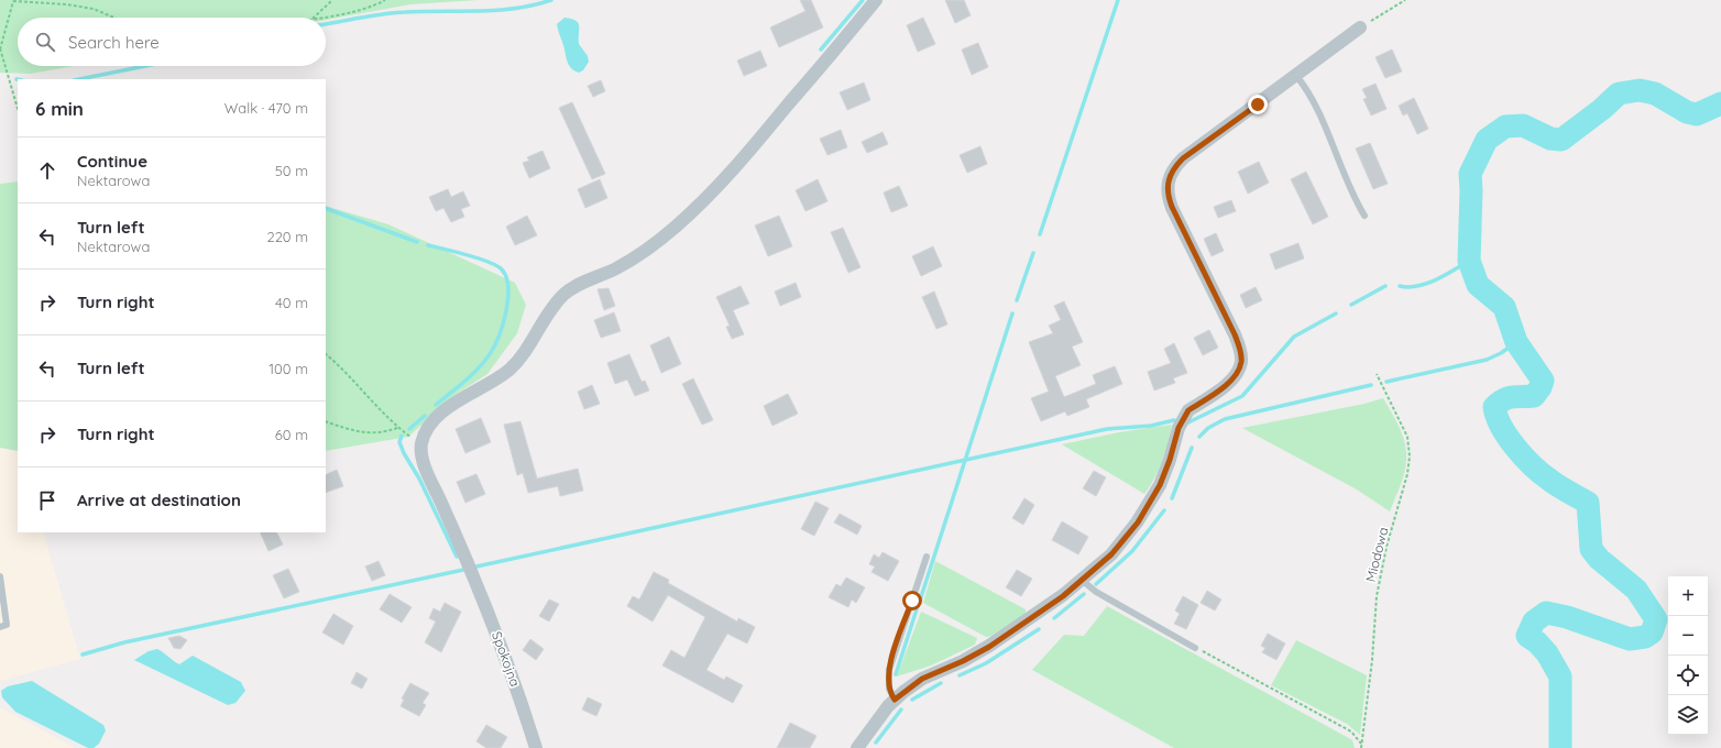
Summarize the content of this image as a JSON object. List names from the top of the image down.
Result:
{
  "streets": {
    "street": ["Spokojna"],
    "path": ["Miodowa"]
  },
  "page": {
    "search": "Search here",
    "heading": ["6 min", "Walk · 470 m"],
    "list": [
      ["Continue", "Nektarowa", "50 m"],
      ["Turn left", "Nektarowa", "220 m"],
      ["Turn right", "40 m"],
      ["Turn left", "100 m"],
      ["Turn right", "60 m"],
      "Arrive at destination"
    ],
    "map_buttons": ["+", "−"]
  }
}
